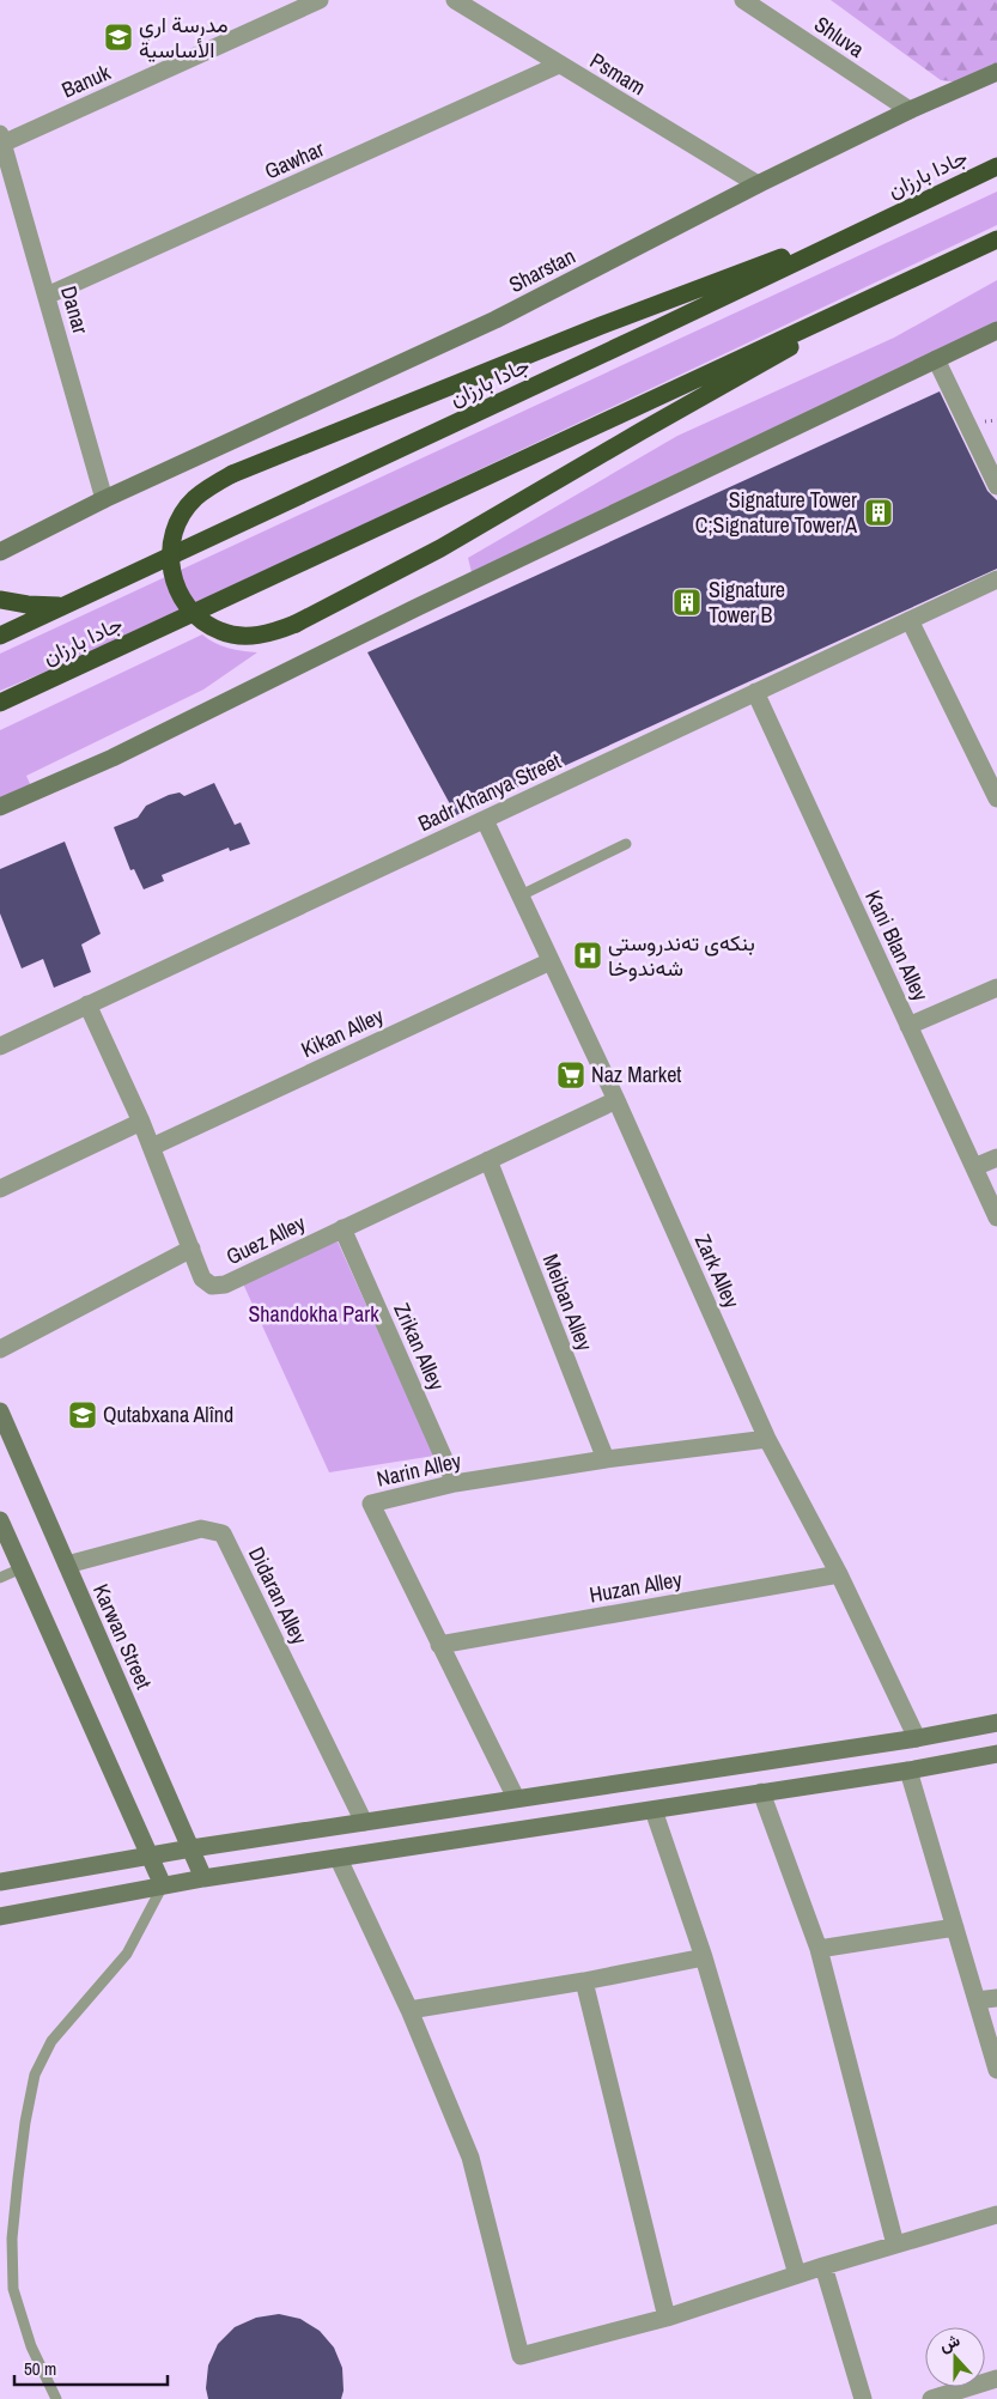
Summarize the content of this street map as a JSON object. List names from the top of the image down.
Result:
{
  "streets": {
    "highway": ["جادا بارزان"],
    "main road": ["Sharstan", "Karwan Street"],
    "street": [
      "Shluva",
      "Psmam",
      "Banuk",
      "Gawhar",
      "Danar",
      "Badr Khanya Street",
      "Kani Blan Alley",
      "Kikan Alley",
      "Guez Alley",
      "Zark Alley",
      "Meiban Alley",
      "Zrikan Alley",
      "Narin Alley",
      "Huzan Alley",
      "Didaran Alley"
    ]
  },
  "crossings": [
    ["Shluva", "Sharstan"],
    ["Psmam", "Gawhar"],
    ["Psmam", "Sharstan"],
    ["Banuk", "Danar"],
    ["Gawhar", "Danar"],
    ["Sharstan", "Danar"],
    ["Badr Khanya Street", "Kani Blan Alley"],
    ["Badr Khanya Street", "Guez Alley"],
    ["Badr Khanya Street", "Zark Alley"],
    ["Kikan Alley", "Guez Alley"],
    ["Kikan Alley", "Zark Alley"],
    ["Guez Alley", "Zark Alley"],
    ["Guez Alley", "Meiban Alley"],
    ["Guez Alley", "Zrikan Alley"],
    ["Zark Alley", "Narin Alley"],
    ["Zark Alley", "Huzan Alley"],
    ["Meiban Alley", "Narin Alley"],
    ["Zrikan Alley", "Narin Alley"],
    ["Narin Alley", "Huzan Alley"],
    ["Didaran Alley", "Karwan Street"]
  ],
  "parks": ["Shandokha Park"],
  "places": {
    "school or university": ["مدرسة اري الأساسية", "Qutabxana Alînd"],
    "building": ["Signature Tower C;Signature Tower A", "Signature Tower B"],
    "hospital": ["بنکەی تەندروستی شەندوخا"],
    "supermarket": ["Naz Market"]
  },
  "scale_bar": "50 m",
  "north": "top"
}
